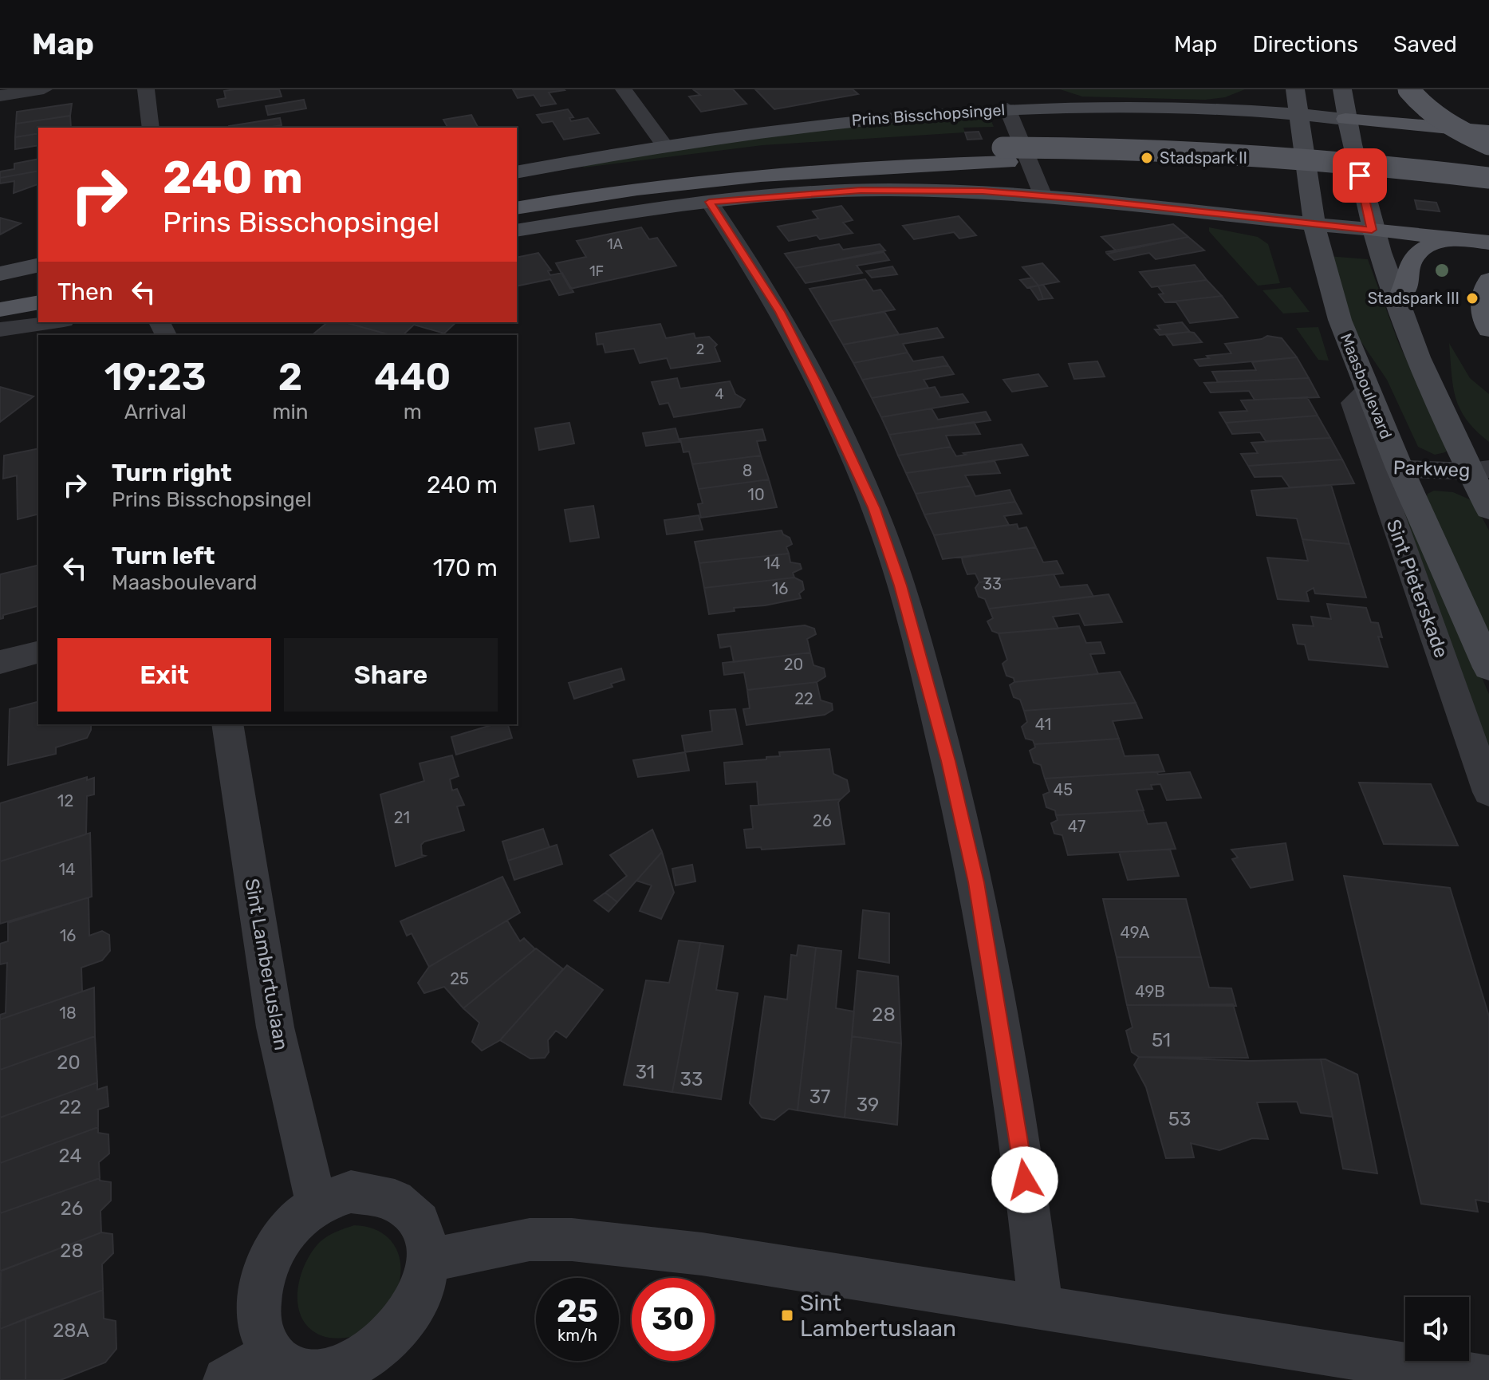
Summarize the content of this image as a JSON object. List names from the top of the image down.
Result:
{
  "streets": {
    "main road": ["Prins Bisschopsingel", "Maasboulevard"],
    "street": ["Parkweg", "Sint Pieterskade", "Sint Lambertuslaan"]
  },
  "crossings": [
    ["Prins Bisschopsingel", "Maasboulevard"],
    ["Maasboulevard", "Parkweg"],
    ["Maasboulevard", "Sint Pieterskade"],
    ["Parkweg", "Sint Pieterskade"]
  ],
  "places": {
    "other": ["Stadspark II", "Stadspark III"],
    "transit": ["Sint Lambertuslaan"]
  },
  "house_numbers": [
    "1A",
    "1F",
    "2",
    "4",
    "8",
    "10",
    "14",
    "33",
    "16",
    "20",
    "22",
    "41",
    "45",
    "12",
    "21",
    "26",
    "47",
    "14",
    "49A",
    "16",
    "25",
    "49B",
    "18",
    "28",
    "51",
    "20",
    "31",
    "33",
    "37",
    "39",
    "22",
    "53",
    "24",
    "26",
    "28",
    "28A"
  ],
  "page": {
    "header": "Map",
    "nav": ["Map", "Directions", "Saved"],
    "turn": ["240 m", "Prins Bisschopsingel"],
    "then": "Then",
    "eta": [
      "19:23",
      "Arrival",
      "2",
      "min",
      "440",
      "m"
    ],
    "list": [
      {
        "name": "Turn right",
        "note": "Prins Bisschopsingel",
        "value": "240 m"
      },
      {
        "name": "Turn left",
        "note": "Maasboulevard",
        "value": "170 m"
      }
    ],
    "buttons": ["Exit", "Share"],
    "speed": "25 km/h",
    "limit": "30"
  }
}
